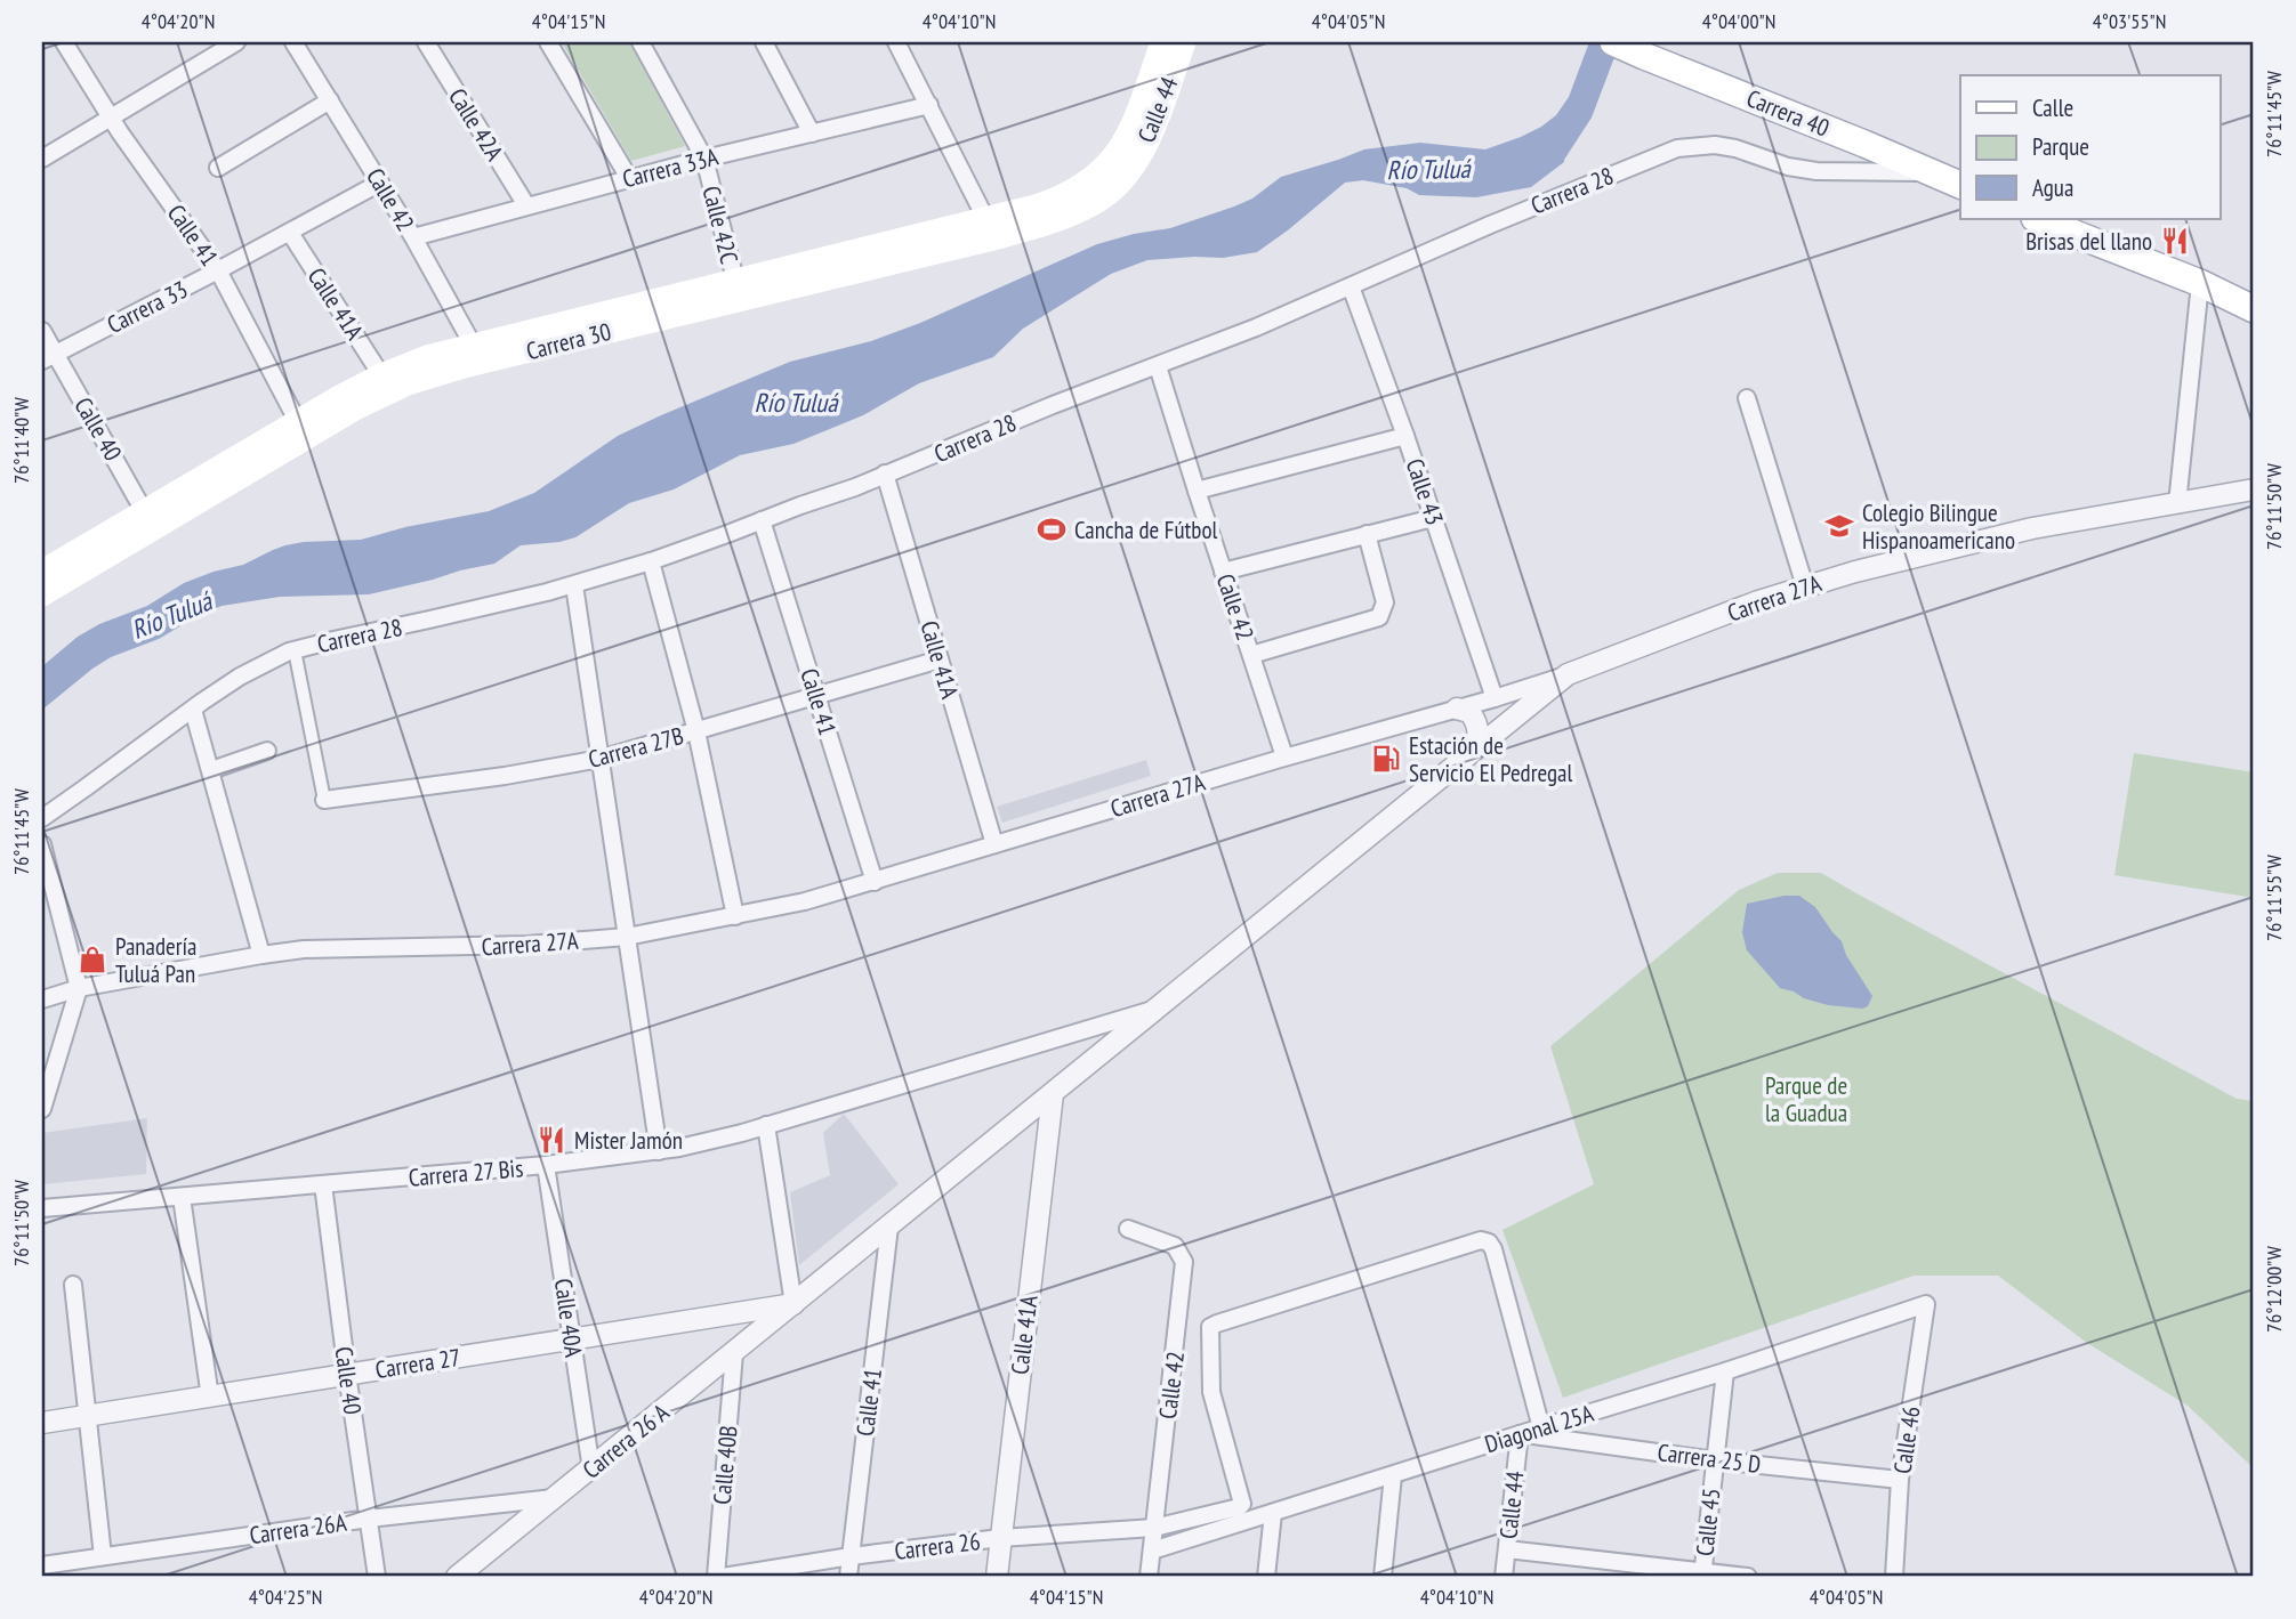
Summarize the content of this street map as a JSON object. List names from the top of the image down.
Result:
{
  "streets": {
    "main road": ["Calle 44", "Carrera 40", "Carrera 30"],
    "street": [
      "Calle 42A",
      "Carrera 33A",
      "Carrera 28",
      "Calle 42",
      "Calle 42C",
      "Calle 41",
      "Calle 41A",
      "Carrera 33",
      "Calle 40",
      "Calle 43",
      "Carrera 27A",
      "Carrera 27B",
      "Carrera 27 Bis",
      "Calle 40A",
      "Carrera 27",
      "Diagonal 25A",
      "Calle 46",
      "Carrera 26 A",
      "Carrera 25 D",
      "Calle 40B",
      "Calle 45",
      "Carrera 26A",
      "Carrera 26"
    ]
  },
  "crossings": [
    ["Calle 44", "Carrera 30"],
    ["Calle 44", "Diagonal 25A"],
    ["Carrera 40", "Carrera 28"],
    ["Calle 42A", "Carrera 33A"],
    ["Carrera 33A", "Calle 42"],
    ["Carrera 33A", "Calle 42C"],
    ["Carrera 28", "Calle 42"],
    ["Carrera 28", "Calle 41"],
    ["Carrera 28", "Calle 41A"],
    ["Carrera 28", "Calle 43"],
    ["Calle 42", "Carrera 33"],
    ["Calle 42", "Carrera 30"],
    ["Calle 42", "Carrera 27A"],
    ["Calle 42", "Diagonal 25A"],
    ["Calle 42", "Carrera 26"],
    ["Calle 42C", "Carrera 30"],
    ["Calle 41", "Carrera 33"],
    ["Calle 41", "Carrera 30"],
    ["Calle 41", "Carrera 27A"],
    ["Calle 41", "Carrera 27B"],
    ["Calle 41", "Carrera 26 A"],
    ["Calle 41", "Carrera 26"],
    ["Calle 41A", "Carrera 33"],
    ["Calle 41A", "Carrera 30"],
    ["Calle 41A", "Carrera 27A"],
    ["Calle 41A", "Carrera 27B"],
    ["Calle 41A", "Carrera 26 A"],
    ["Calle 41A", "Carrera 26"],
    ["Carrera 33", "Calle 40"],
    ["Carrera 30", "Calle 40"],
    ["Calle 40", "Carrera 27 Bis"],
    ["Calle 40", "Carrera 27"],
    ["Calle 40", "Carrera 26A"],
    ["Calle 43", "Carrera 27A"],
    ["Carrera 27A", "Carrera 26 A"],
    ["Carrera 27 Bis", "Calle 40A"],
    ["Carrera 27 Bis", "Carrera 26 A"],
    ["Calle 40A", "Carrera 27"],
    ["Calle 40A", "Carrera 26 A"],
    ["Carrera 27", "Carrera 26 A"],
    ["Diagonal 25A", "Calle 46"],
    ["Diagonal 25A", "Carrera 25 D"],
    ["Diagonal 25A", "Calle 45"],
    ["Diagonal 25A", "Carrera 26"],
    ["Calle 46", "Carrera 25 D"],
    ["Carrera 26 A", "Calle 40B"],
    ["Carrera 26 A", "Carrera 26A"],
    ["Carrera 25 D", "Calle 45"],
    ["Carrera 25 D", "Carrera 26"]
  ],
  "water": ["Río Tuluá"],
  "parks": ["Parque de la Guadua"],
  "places": {
    "restaurant": ["Brisas del llano", "Mister Jamón"],
    "school or university": ["Colegio Bilingue Hispanoamericano"],
    "sports": ["Cancha de Fútbol"],
    "fuel station": ["Estación de Servicio El Pedregal"],
    "shop": ["Panadería Tuluá Pan"]
  },
  "legend": ["Calle", "Parque", "Agua"],
  "coordinates": [
    "4°04'20\"N",
    "4°04'15\"N",
    "4°04'10\"N",
    "4°04'05\"N",
    "4°04'00\"N",
    "4°03'55\"N",
    "76°11'45\"W",
    "76°11'40\"W",
    "76°11'50\"W",
    "76°11'55\"W",
    "76°12'00\"W",
    "4°04'25\"N"
  ]
}
